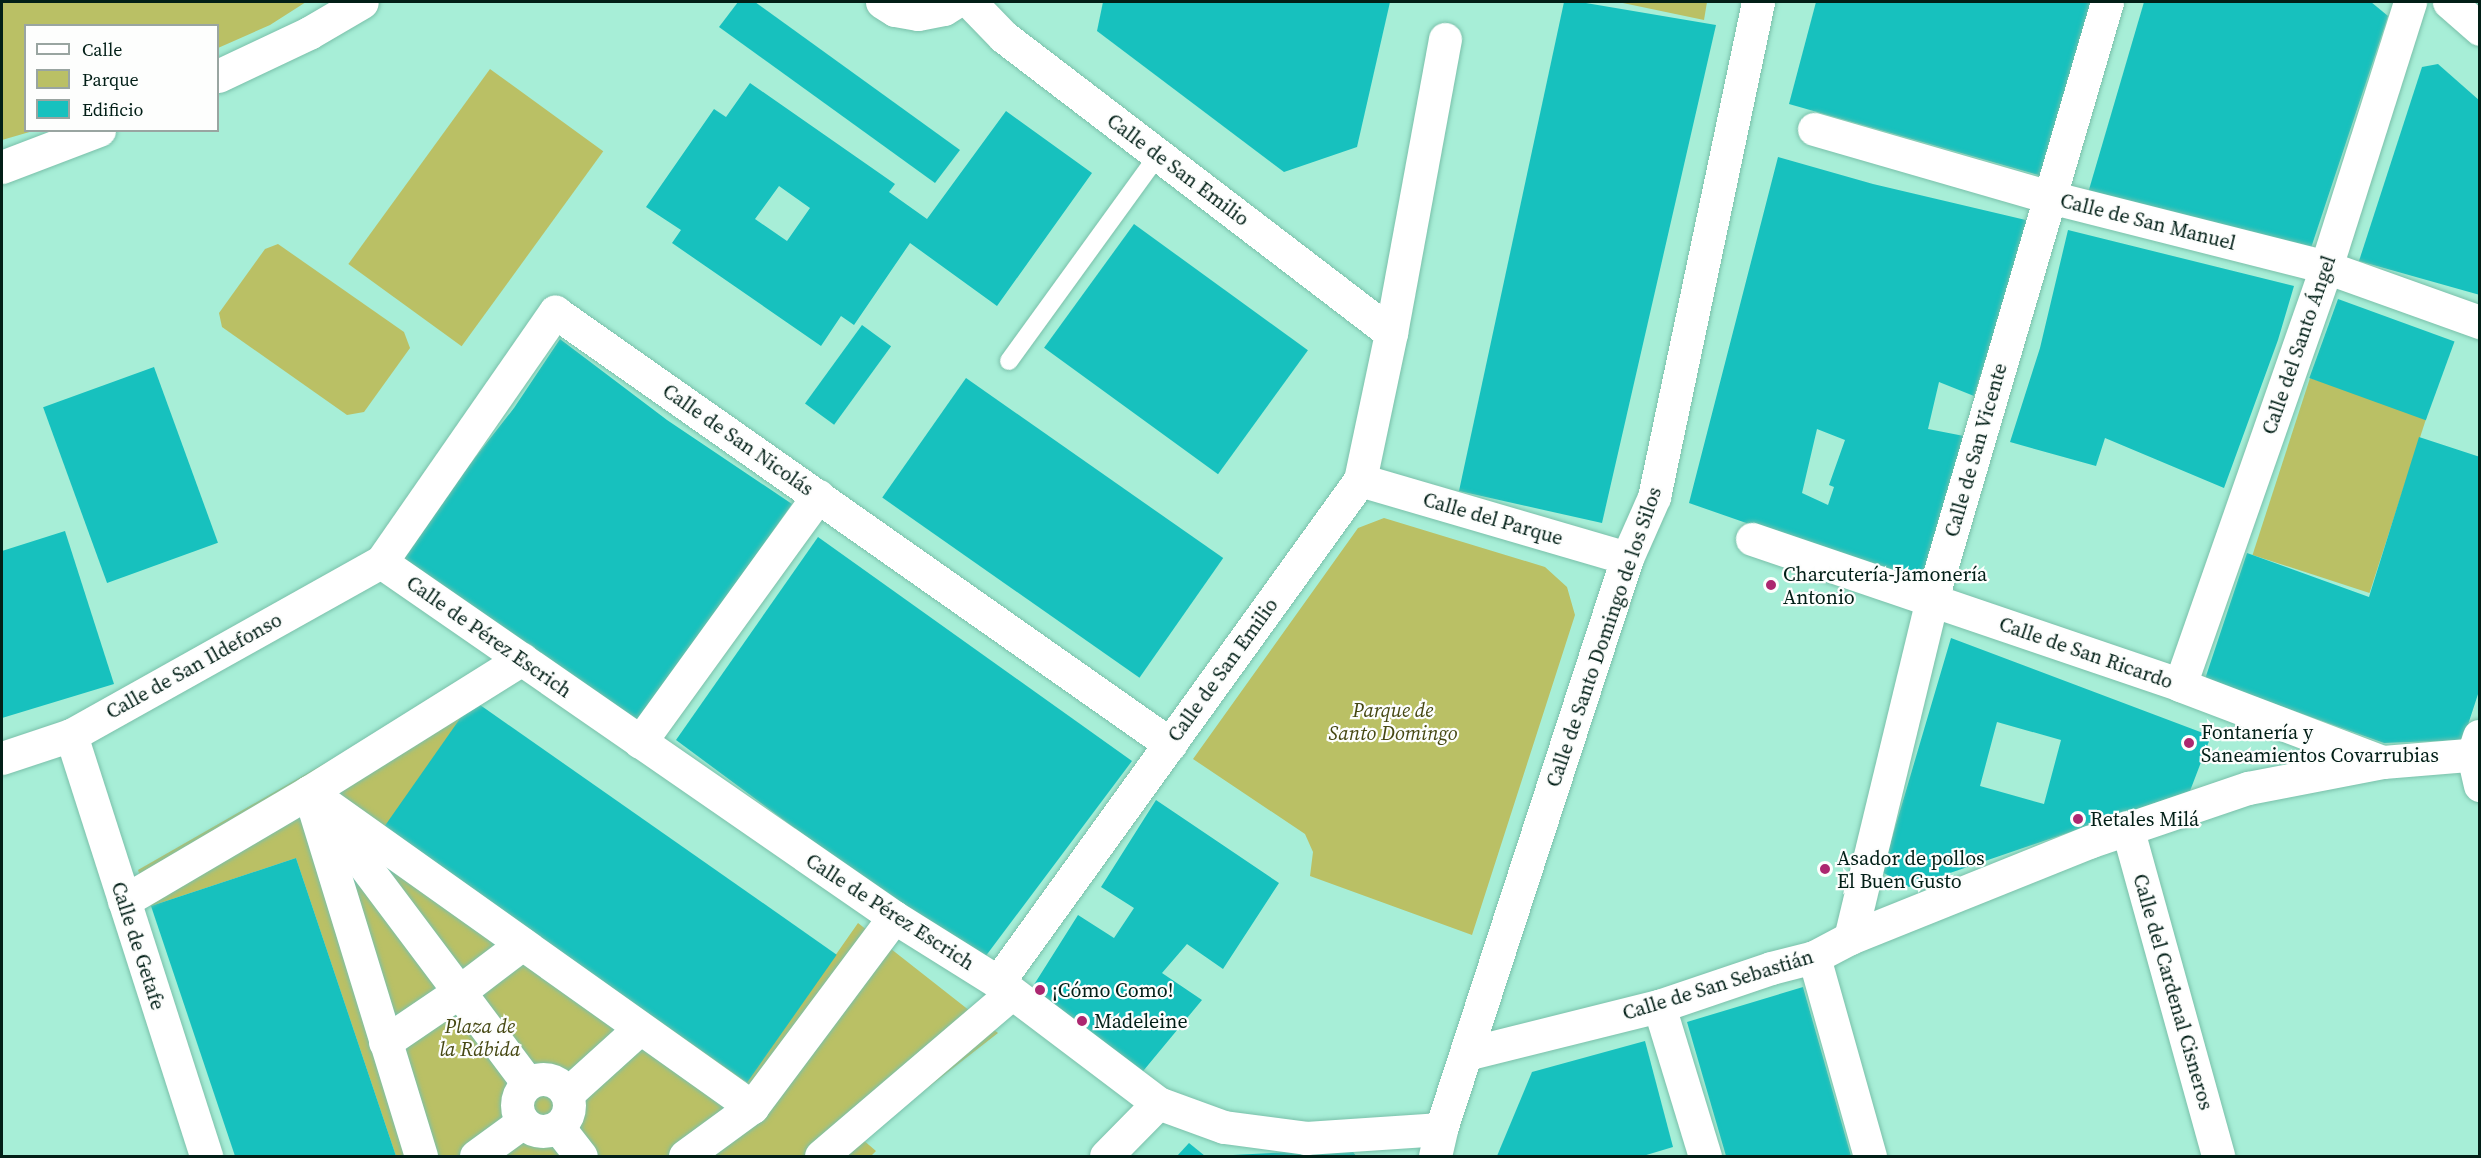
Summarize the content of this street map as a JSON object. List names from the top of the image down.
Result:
{
  "streets": {
    "street": [
      "Calle de San Emilio",
      "Calle de San Manuel",
      "Calle del Santo Ángel",
      "Calle de San Nicolás",
      "Calle de San Vicente",
      "Calle del Parque",
      "Calle de Pérez Escrich",
      "Calle de Santo Domingo de los Silos",
      "Calle de San Ricardo",
      "Calle de San Ildefonso",
      "Calle de Getafe",
      "Calle de San Sebastián",
      "Calle del Cardenal Cisneros"
    ]
  },
  "crossings": [
    ["Calle de San Emilio", "Calle de San Nicolás"],
    ["Calle de San Emilio", "Calle del Parque"],
    ["Calle de San Emilio", "Calle de Pérez Escrich"],
    ["Calle de San Manuel", "Calle del Santo Ángel"],
    ["Calle de San Manuel", "Calle de San Vicente"],
    ["Calle del Santo Ángel", "Calle de San Ricardo"],
    ["Calle de San Nicolás", "Calle de Pérez Escrich"],
    ["Calle de San Nicolás", "Calle de San Ildefonso"],
    ["Calle de San Vicente", "Calle de San Ricardo"],
    ["Calle de San Vicente", "Calle de San Sebastián"],
    ["Calle del Parque", "Calle de Santo Domingo de los Silos"],
    ["Calle de Pérez Escrich", "Calle de Santo Domingo de los Silos"],
    ["Calle de Pérez Escrich", "Calle de San Ildefonso"],
    ["Calle de Santo Domingo de los Silos", "Calle de San Sebastián"],
    ["Calle de San Ricardo", "Calle de San Sebastián"],
    ["Calle de San Ildefonso", "Calle de Getafe"],
    ["Calle de San Sebastián", "Calle del Cardenal Cisneros"]
  ],
  "parks": ["Parque de Santo Domingo", "Plaza de la Rábida"],
  "places": [
    "Charcutería-Jamonería Antonio",
    "Fontanería y Saneamientos Covarrubias",
    "Retales Milá",
    "Asador de pollos El Buen Gusto",
    "¡Cómo Como!",
    "Madeleine"
  ],
  "legend": ["Calle", "Parque", "Edificio"]
}
